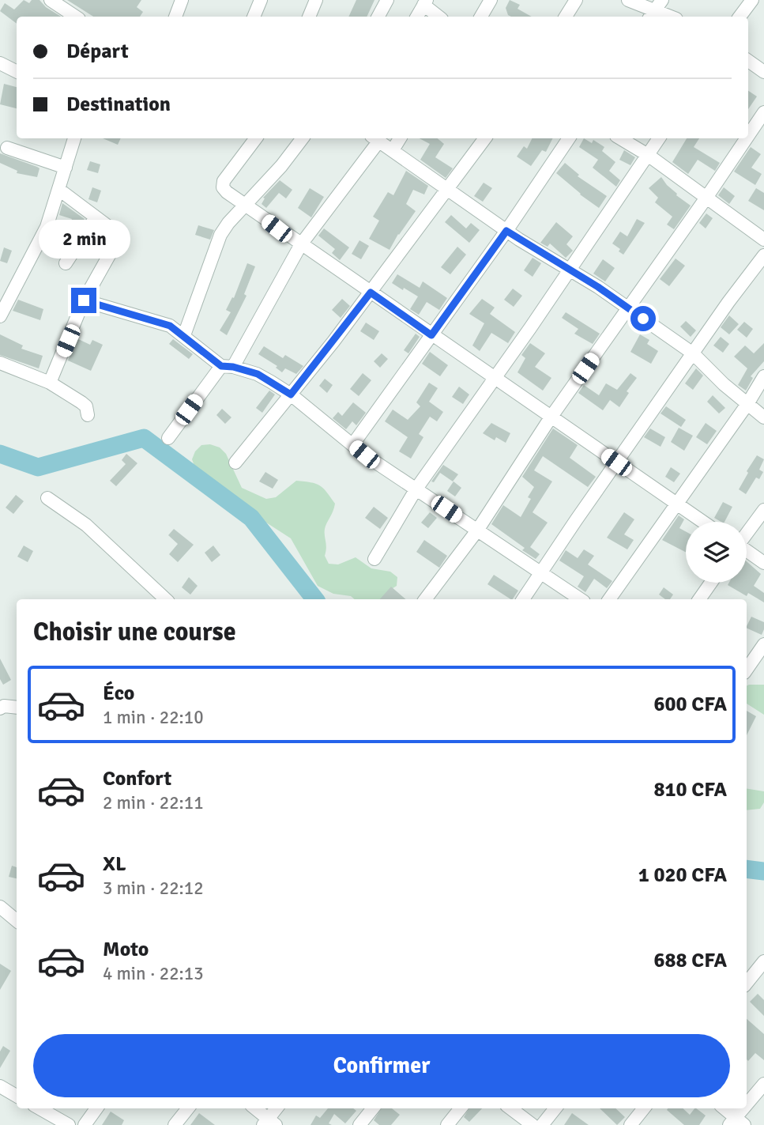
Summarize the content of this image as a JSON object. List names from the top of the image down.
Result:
{
  "page": {
    "banner": ["Départ", "Destination"],
    "bubble": "2 min",
    "heading": "Choisir une course",
    "list": [
      {
        "name": "Éco",
        "note": "1 min · 22:10",
        "value": "600 CFA"
      },
      {
        "name": "Confort",
        "note": "2 min · 22:11",
        "value": "810 CFA"
      },
      {
        "name": "XL",
        "note": "3 min · 22:12",
        "value": "1 020 CFA"
      },
      {
        "name": "Moto",
        "note": "4 min · 22:13",
        "value": "688 CFA"
      }
    ],
    "buttons": "Confirmer"
  }
}
